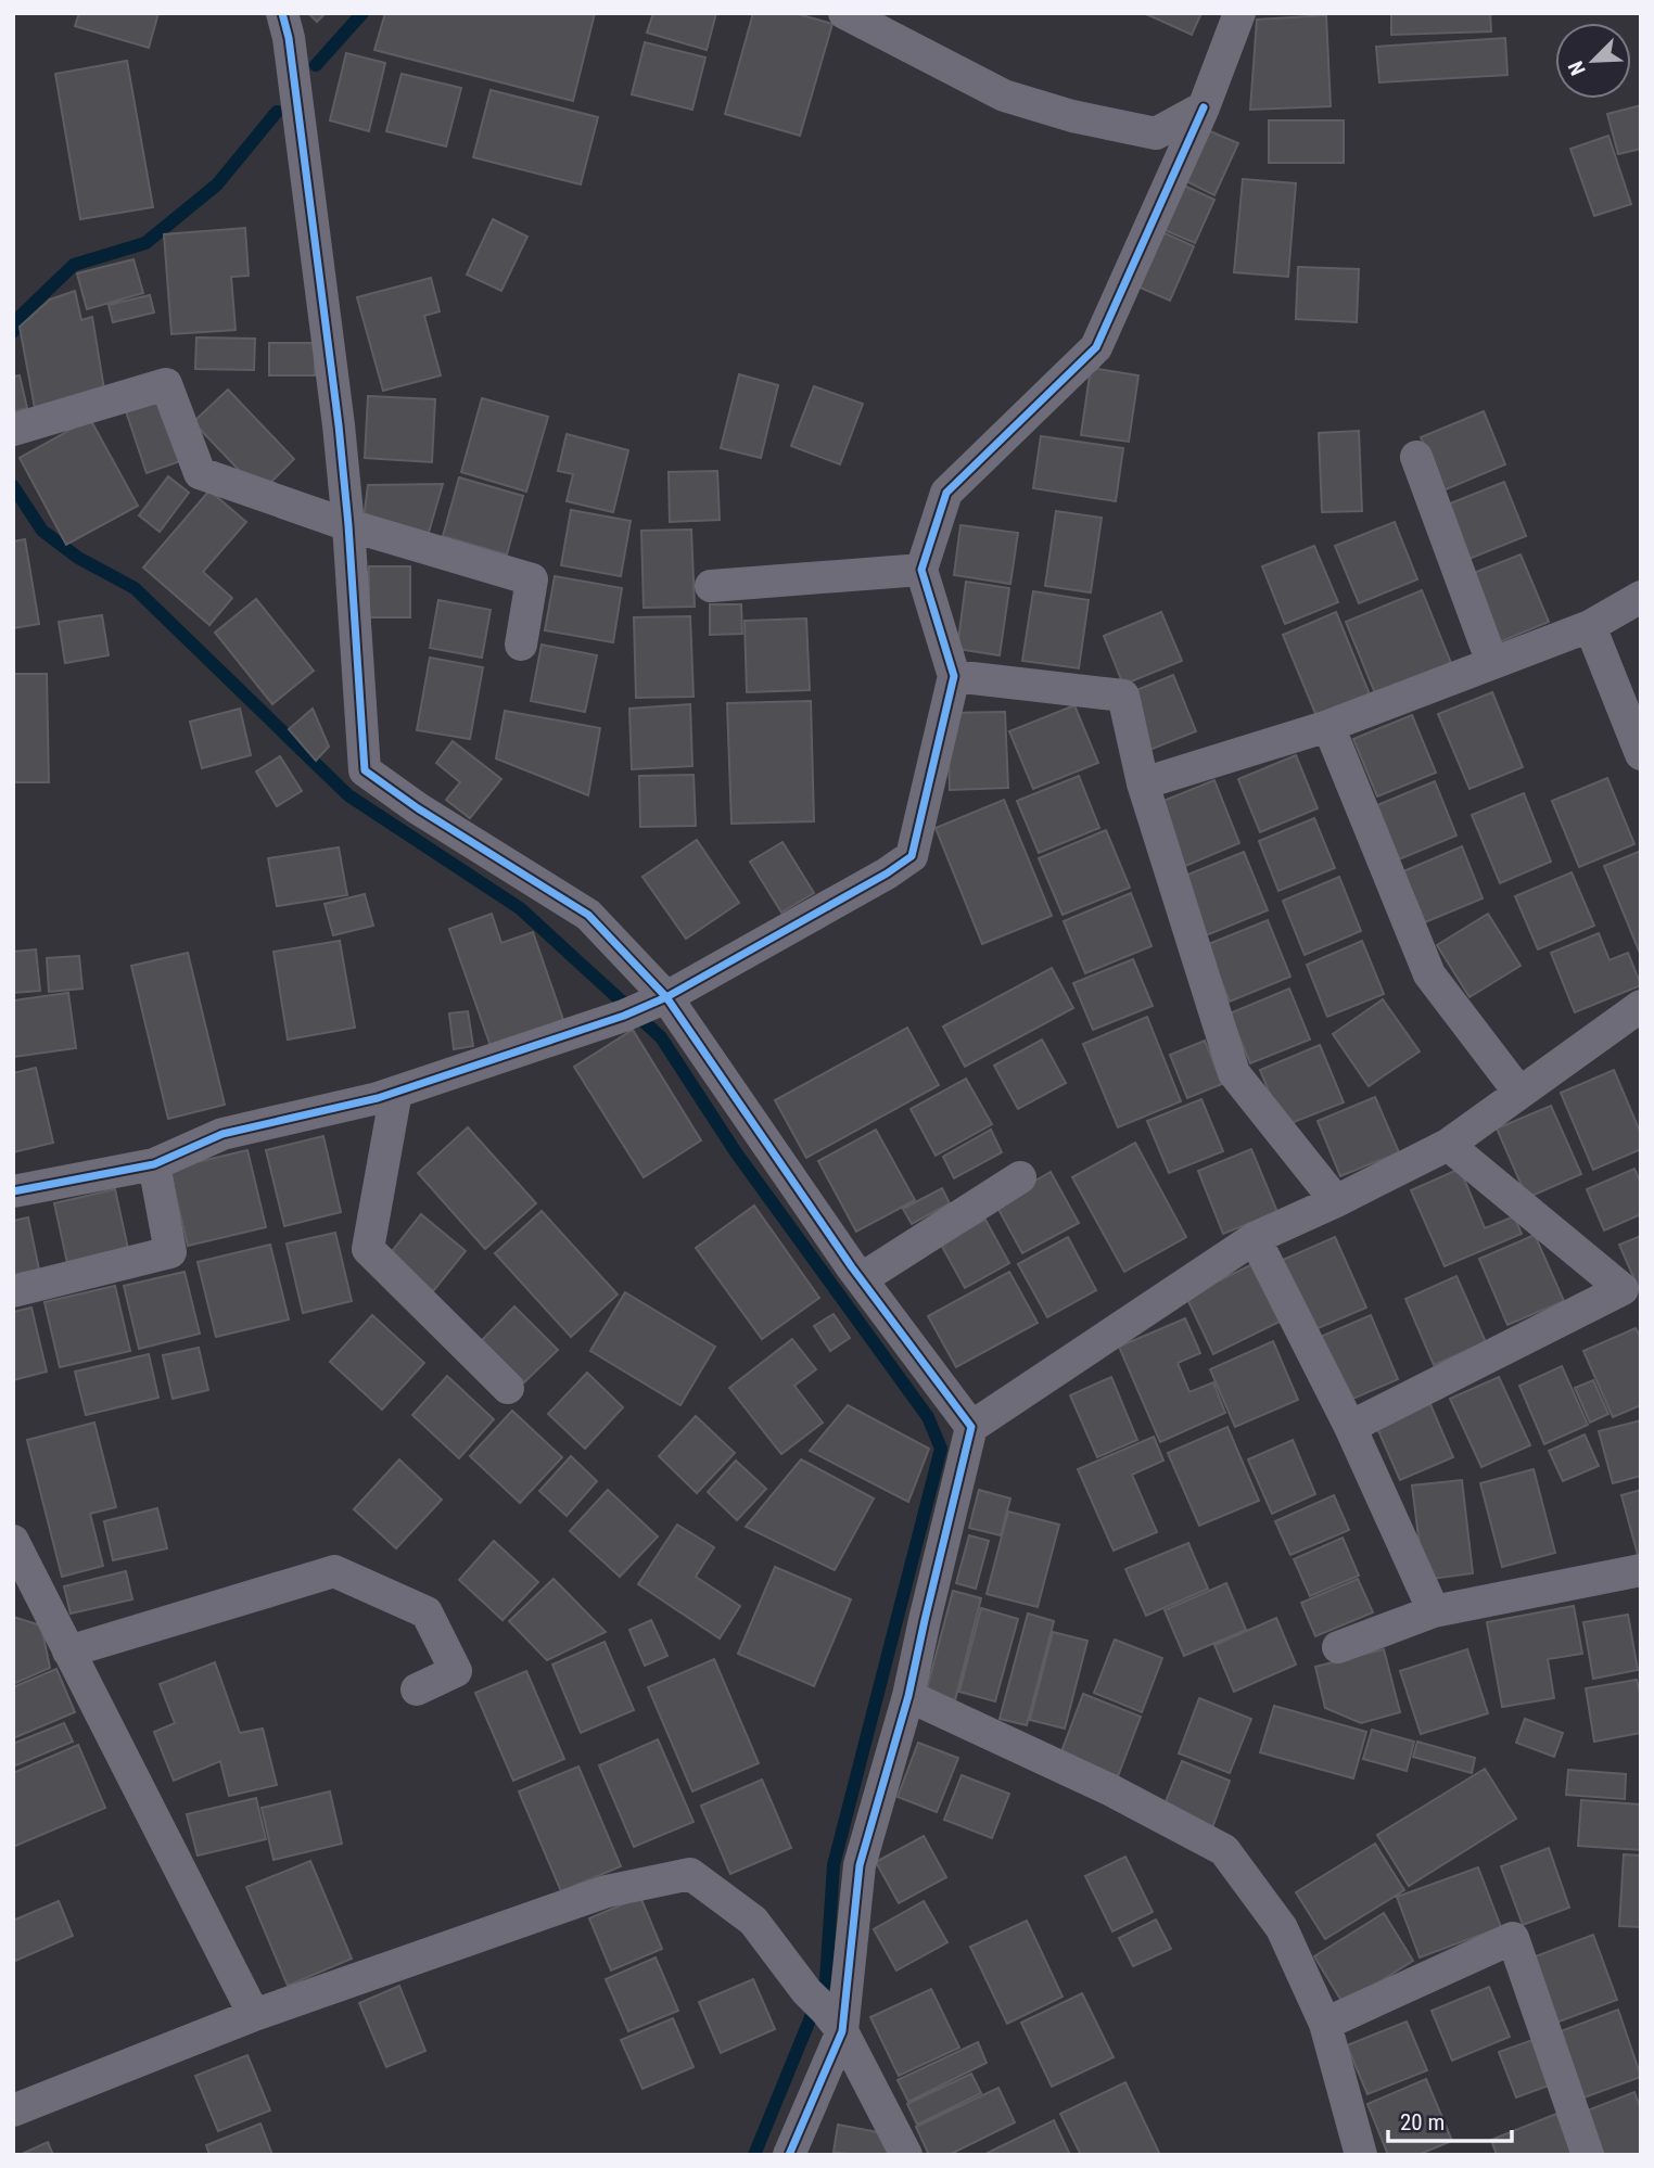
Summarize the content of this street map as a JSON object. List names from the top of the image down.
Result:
{
  "scale_bar": "20 m",
  "north": "bottom left"
}
